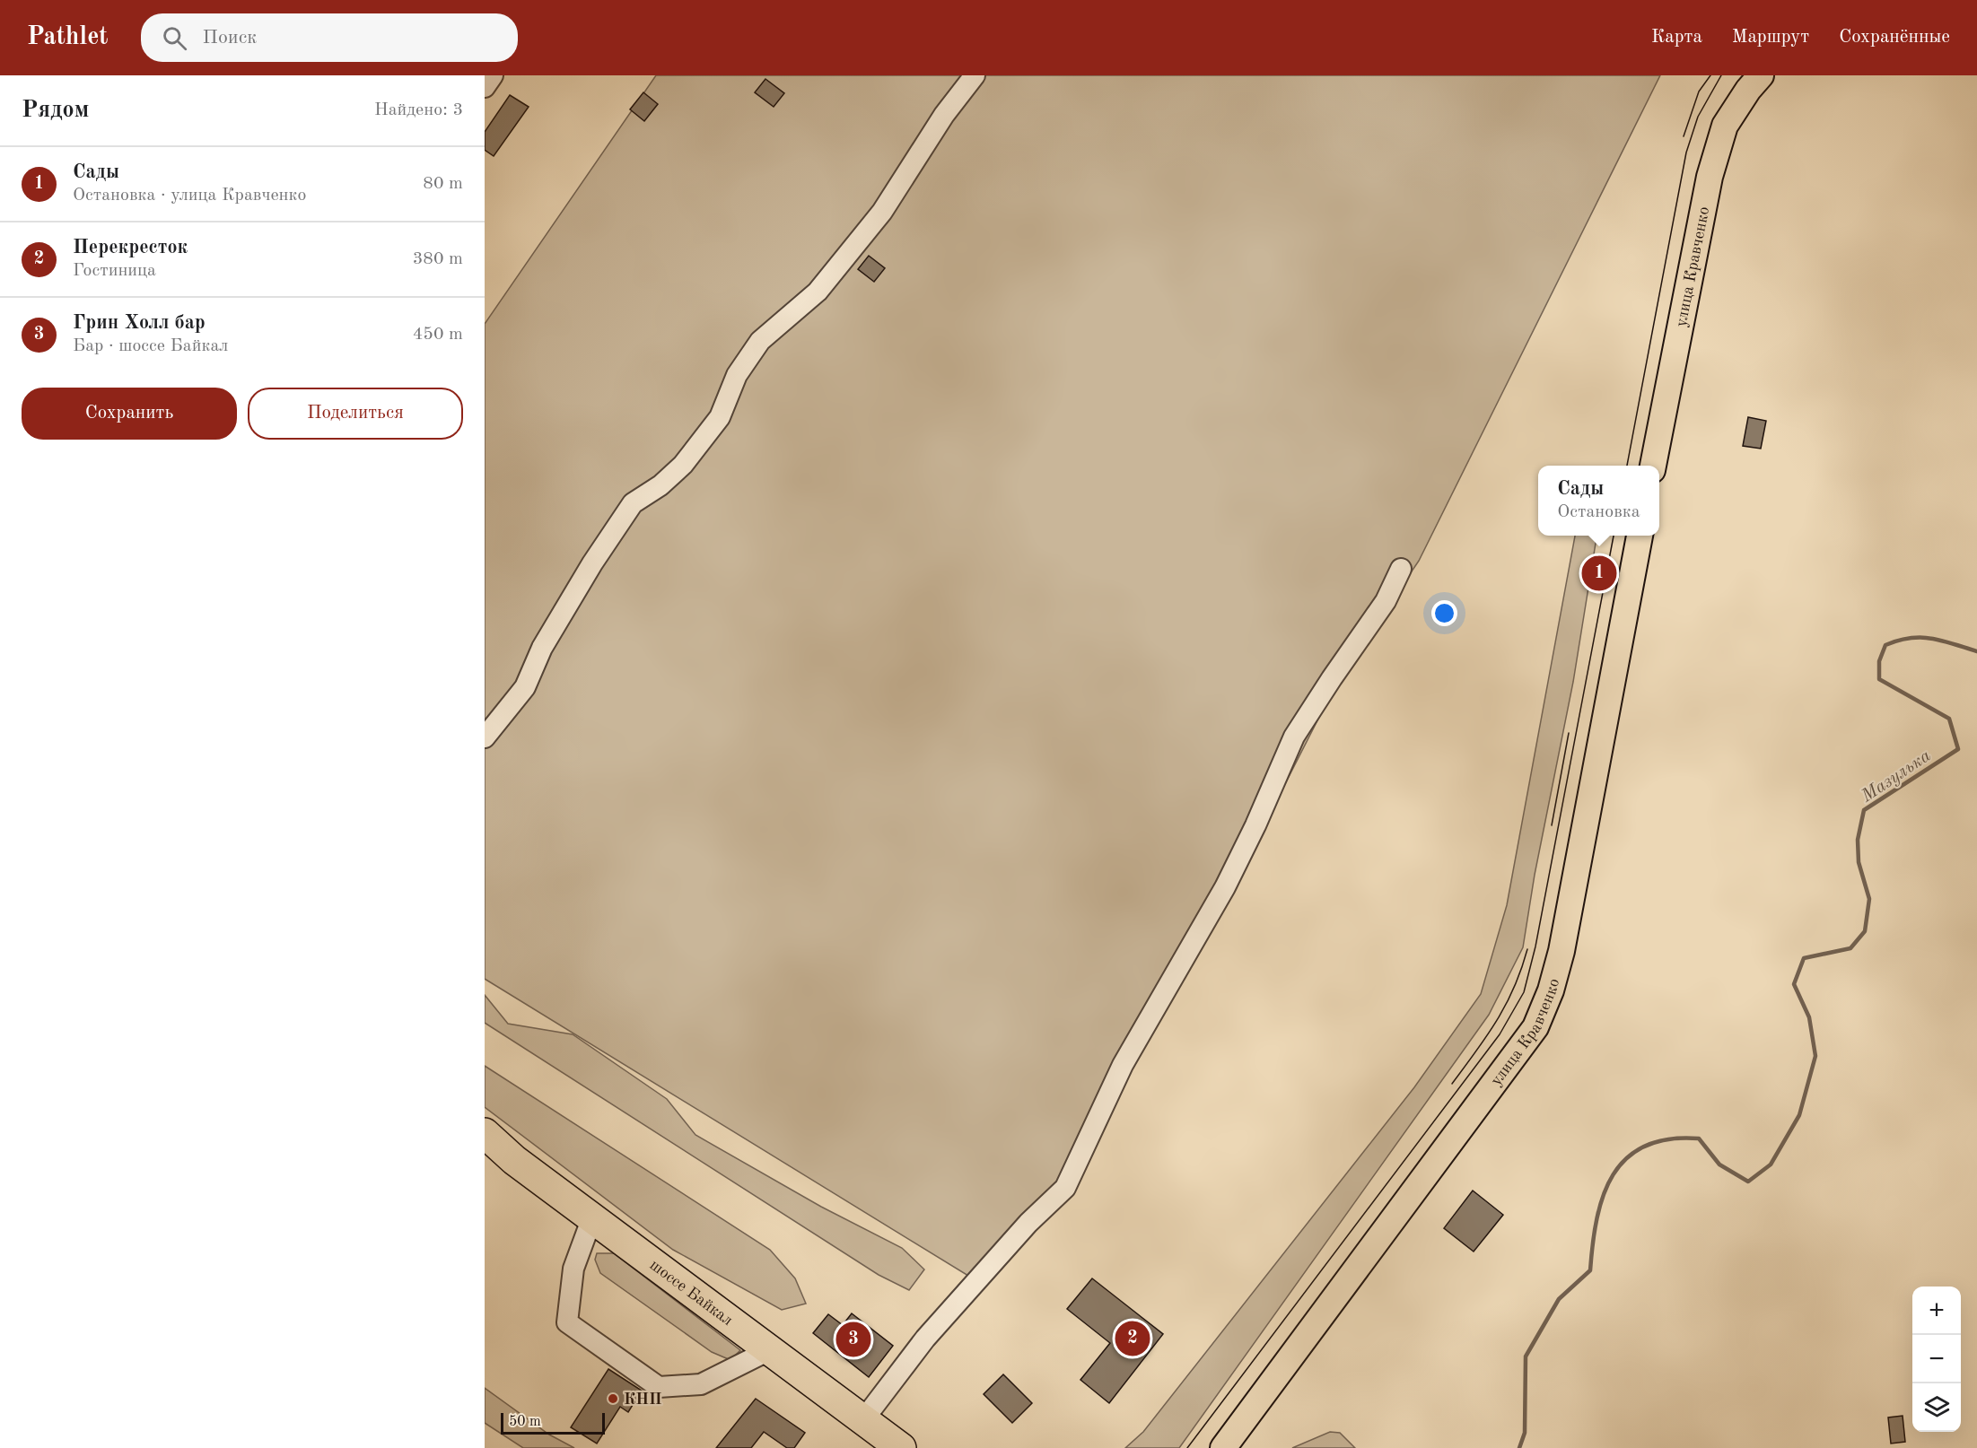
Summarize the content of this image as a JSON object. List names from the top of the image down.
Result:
{
  "streets": {
    "highway": ["шоссе Байкал"],
    "main road": ["улица Кравченко"]
  },
  "water": ["Мазулька"],
  "places": ["КНП"],
  "scale_bar": "50 m",
  "page": {
    "header": "Pathlet",
    "search": "Поиск",
    "nav": ["Карта", "Маршрут", "Сохранённые"],
    "heading": ["Рядом", "Найдено: 3"],
    "list": [
      {
        "mark": "1",
        "name": "Сады",
        "note": "Остановка · улица Кравченко",
        "value": "80 m"
      },
      {
        "mark": "2",
        "name": "Перекресток",
        "note": "Гостиница",
        "value": "380 m"
      },
      {
        "mark": "3",
        "name": "Грин Холл бар",
        "note": "Бар · шоссе Байкал",
        "value": "450 m"
      }
    ],
    "buttons": ["Сохранить", "Поделиться"],
    "popup": ["Сады", "Остановка"],
    "pins": ["1", "2", "3"],
    "map_buttons": ["+", "−"],
    "scale": "50 m"
  }
}
